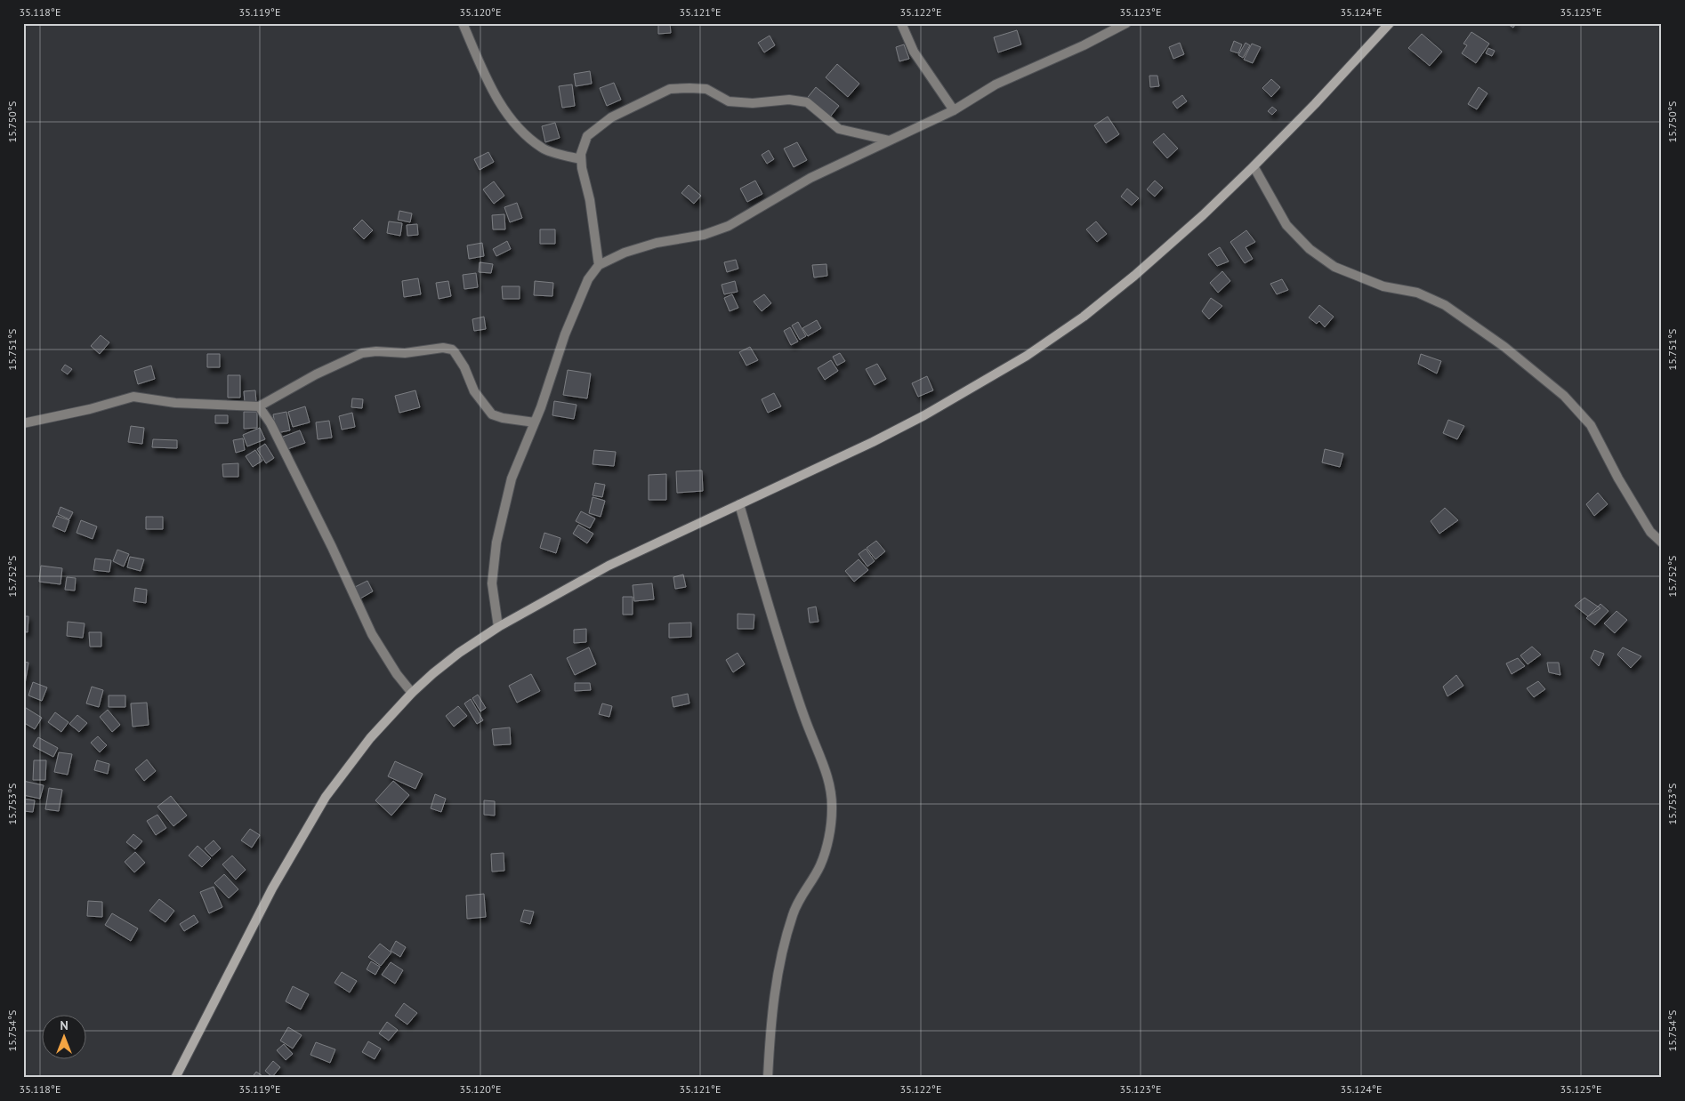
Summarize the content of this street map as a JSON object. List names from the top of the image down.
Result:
{
  "north": "top",
  "coordinates": [
    "35.118°E",
    "35.119°E",
    "35.120°E",
    "35.121°E",
    "35.122°E",
    "35.123°E",
    "35.124°E",
    "35.125°E",
    "15.750°S",
    "15.751°S",
    "15.752°S",
    "15.753°S",
    "15.754°S"
  ]
}
